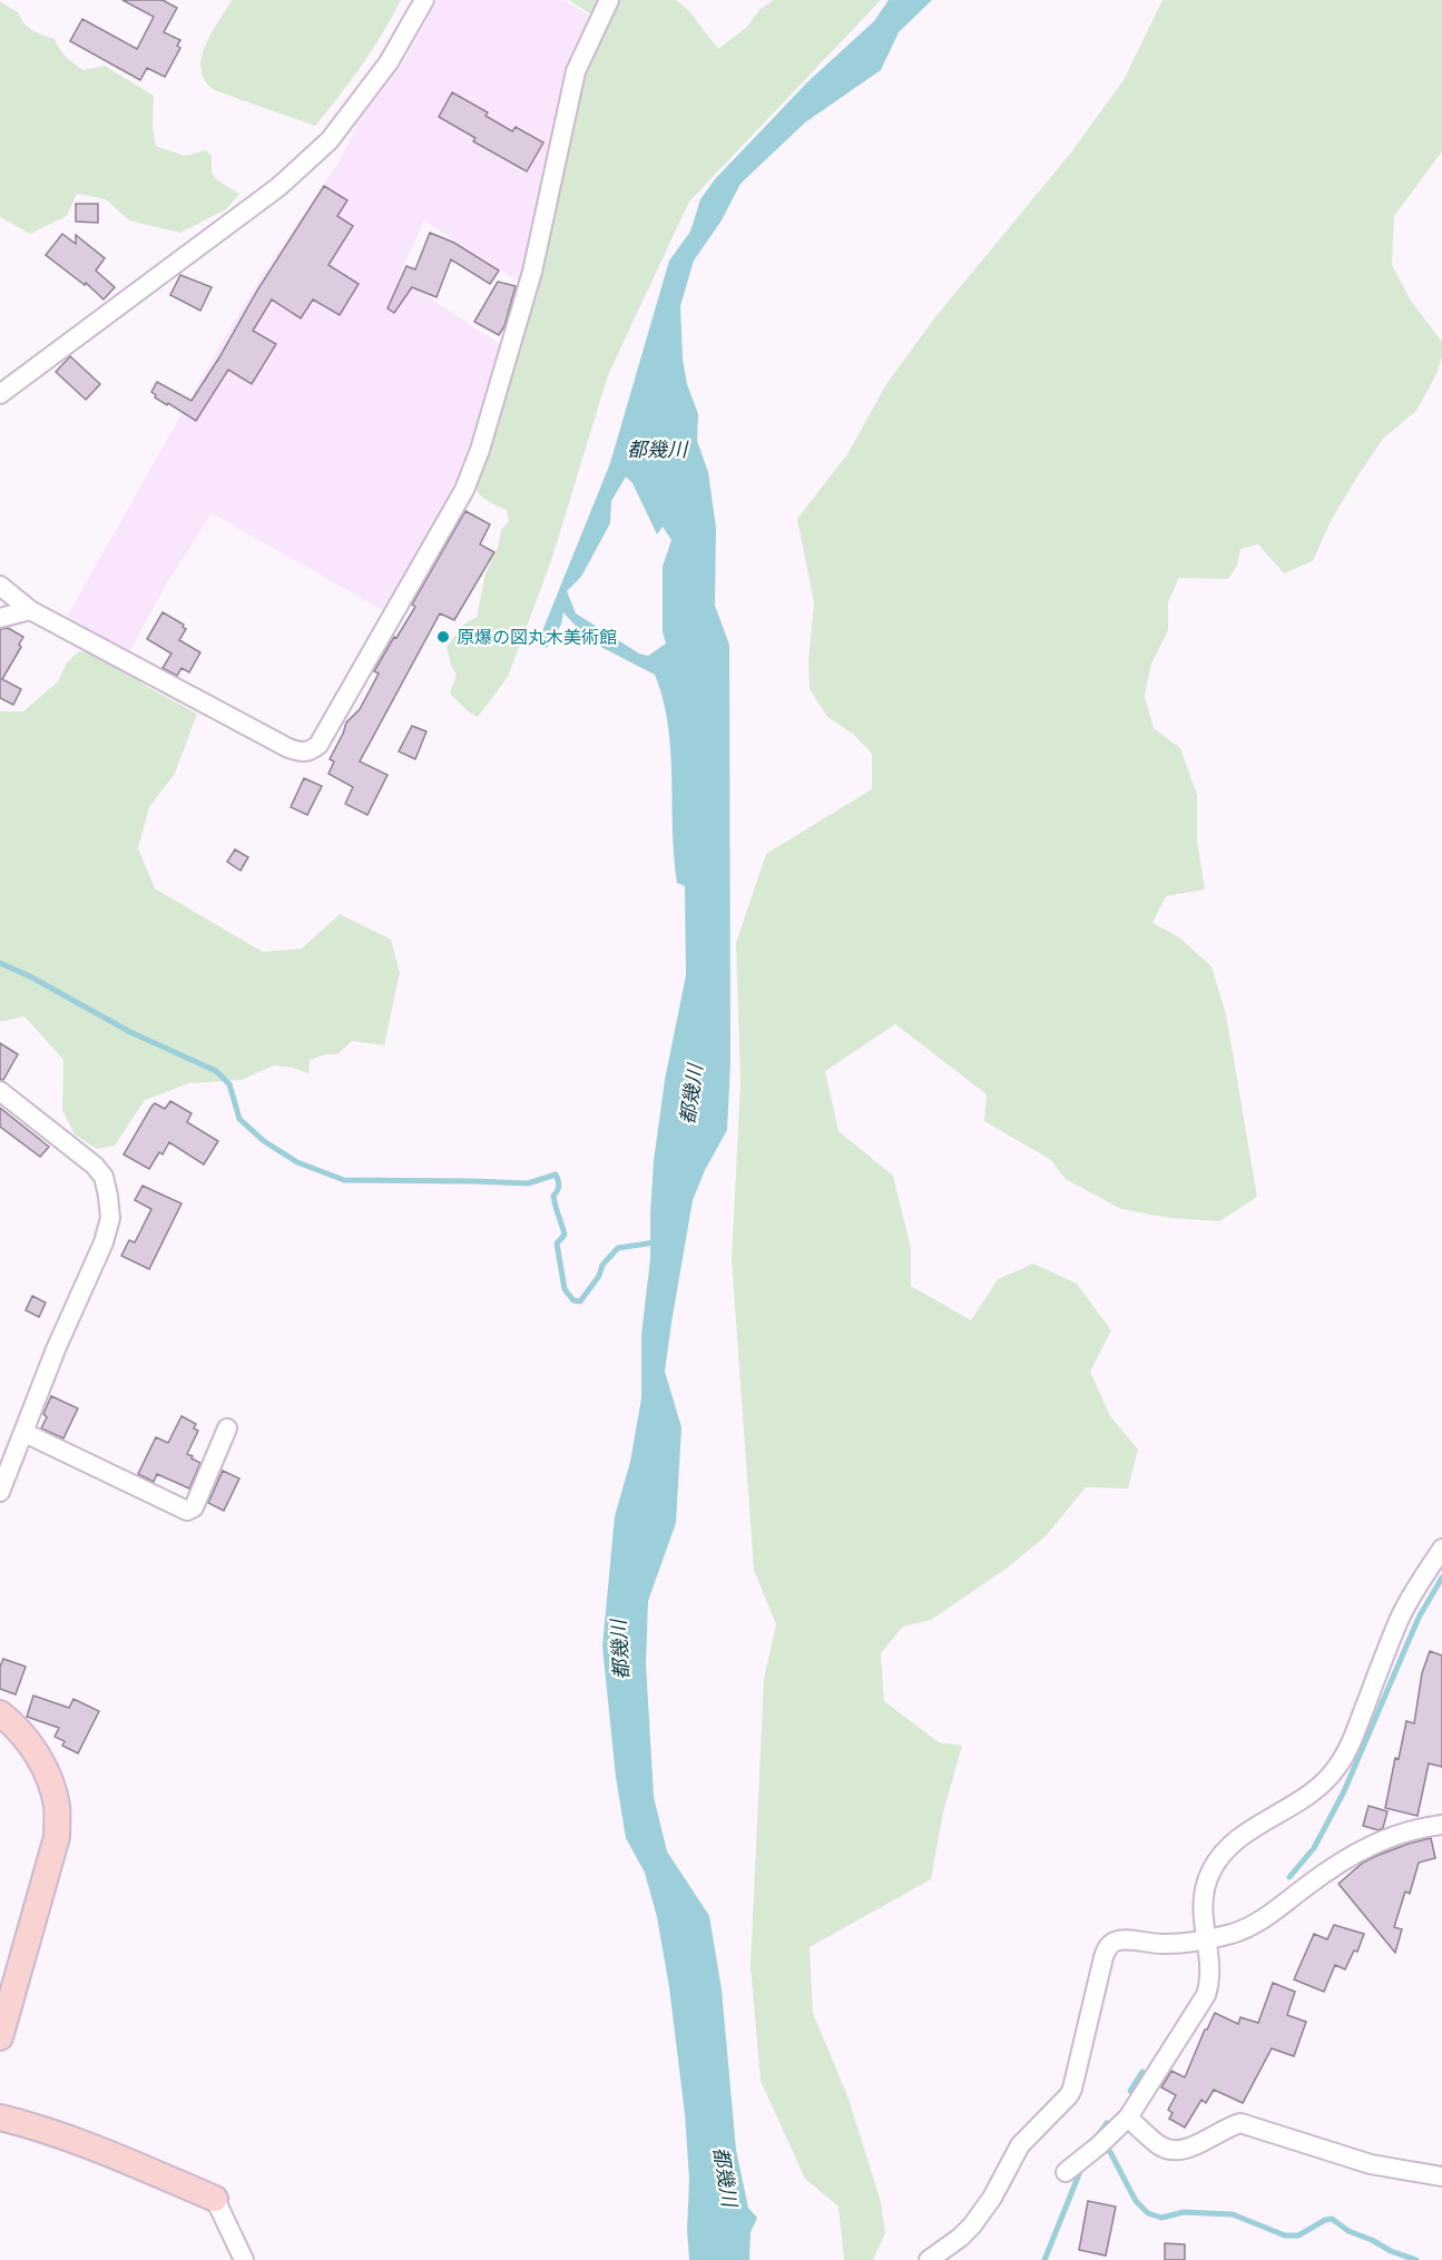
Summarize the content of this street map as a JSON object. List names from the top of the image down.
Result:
{
  "water": ["都幾川"],
  "places": ["原爆の図丸木美術館"]
}
